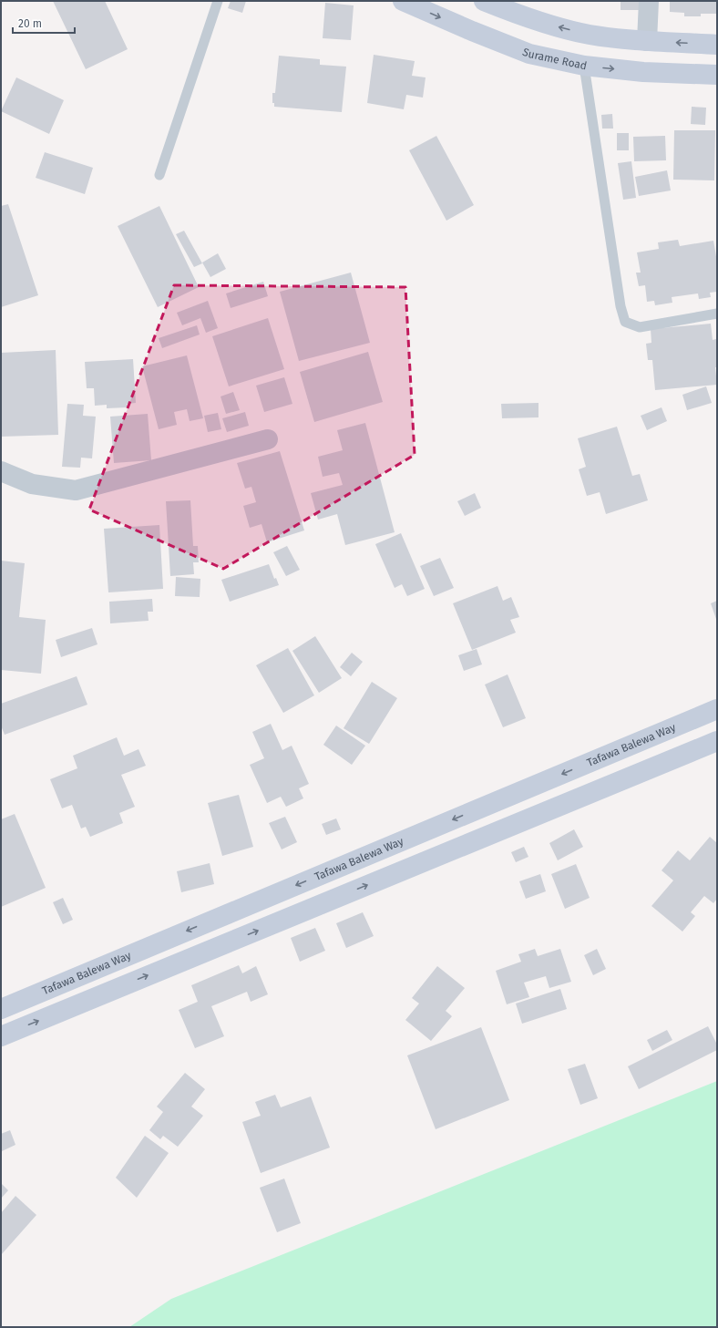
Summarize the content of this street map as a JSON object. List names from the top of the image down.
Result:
{
  "streets": {
    "main road": ["Surame Road", "Tafawa Balewa Way"]
  },
  "scale_bar": "20 m"
}
